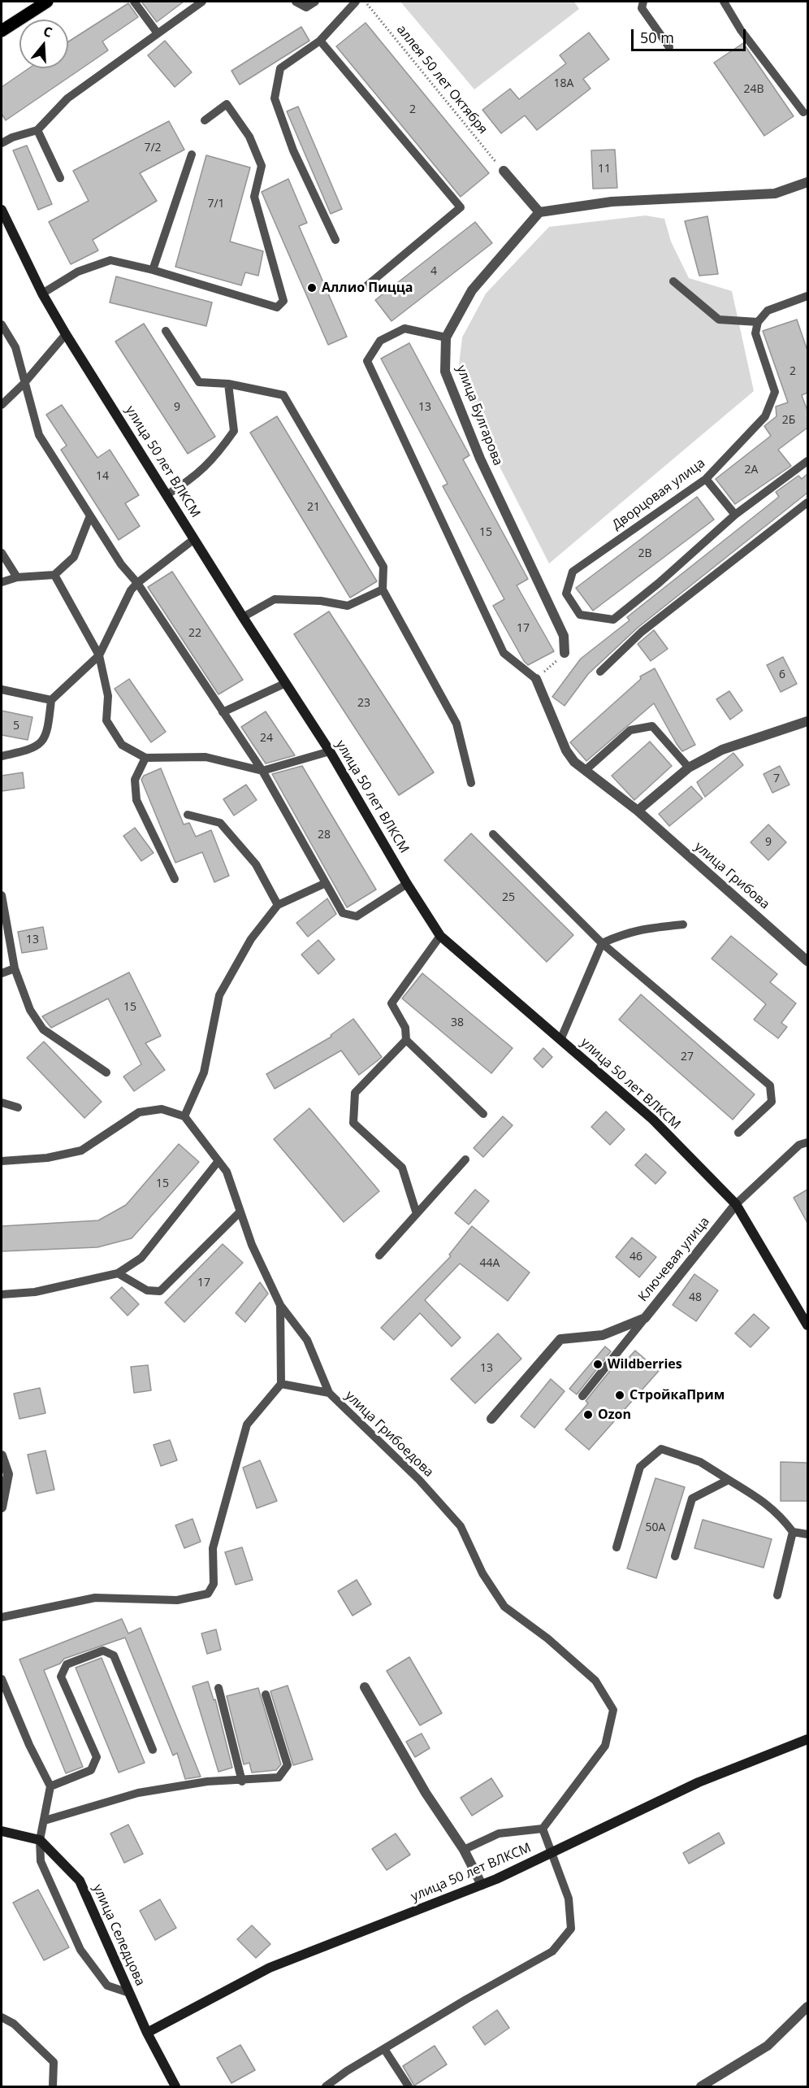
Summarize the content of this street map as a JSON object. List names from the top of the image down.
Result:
{
  "streets": {
    "street": [
      "улица Булгарова",
      "улица 50 лет ВЛКСМ",
      "улица Грибова",
      "Ключевая улица",
      "улица Селедцова"
    ],
    "lane": ["Дворцовая улица", "улица Грибоедова"],
    "path": ["аллея 50 лет Октября"]
  },
  "crossings": [
    ["улица 50 лет ВЛКСМ", "Ключевая улица"],
    ["улица 50 лет ВЛКСМ", "улица Селедцова"]
  ],
  "places": [
    "Аллио Пицца",
    "Wildberries",
    "СтройкаПрим",
    "Ozon"
  ],
  "house_numbers": [
    "18А",
    "24В",
    "2",
    "7/2",
    "11",
    "7/1",
    "4",
    "2",
    "9",
    "13",
    "2Б",
    "2А",
    "14",
    "21",
    "15",
    "2В",
    "17",
    "22",
    "6",
    "23",
    "5",
    "24",
    "7",
    "28",
    "9",
    "25",
    "13",
    "15",
    "38",
    "27",
    "15",
    "46",
    "44А",
    "17",
    "48",
    "13",
    "50А"
  ],
  "scale_bar": "50 m",
  "north": "top"
}
